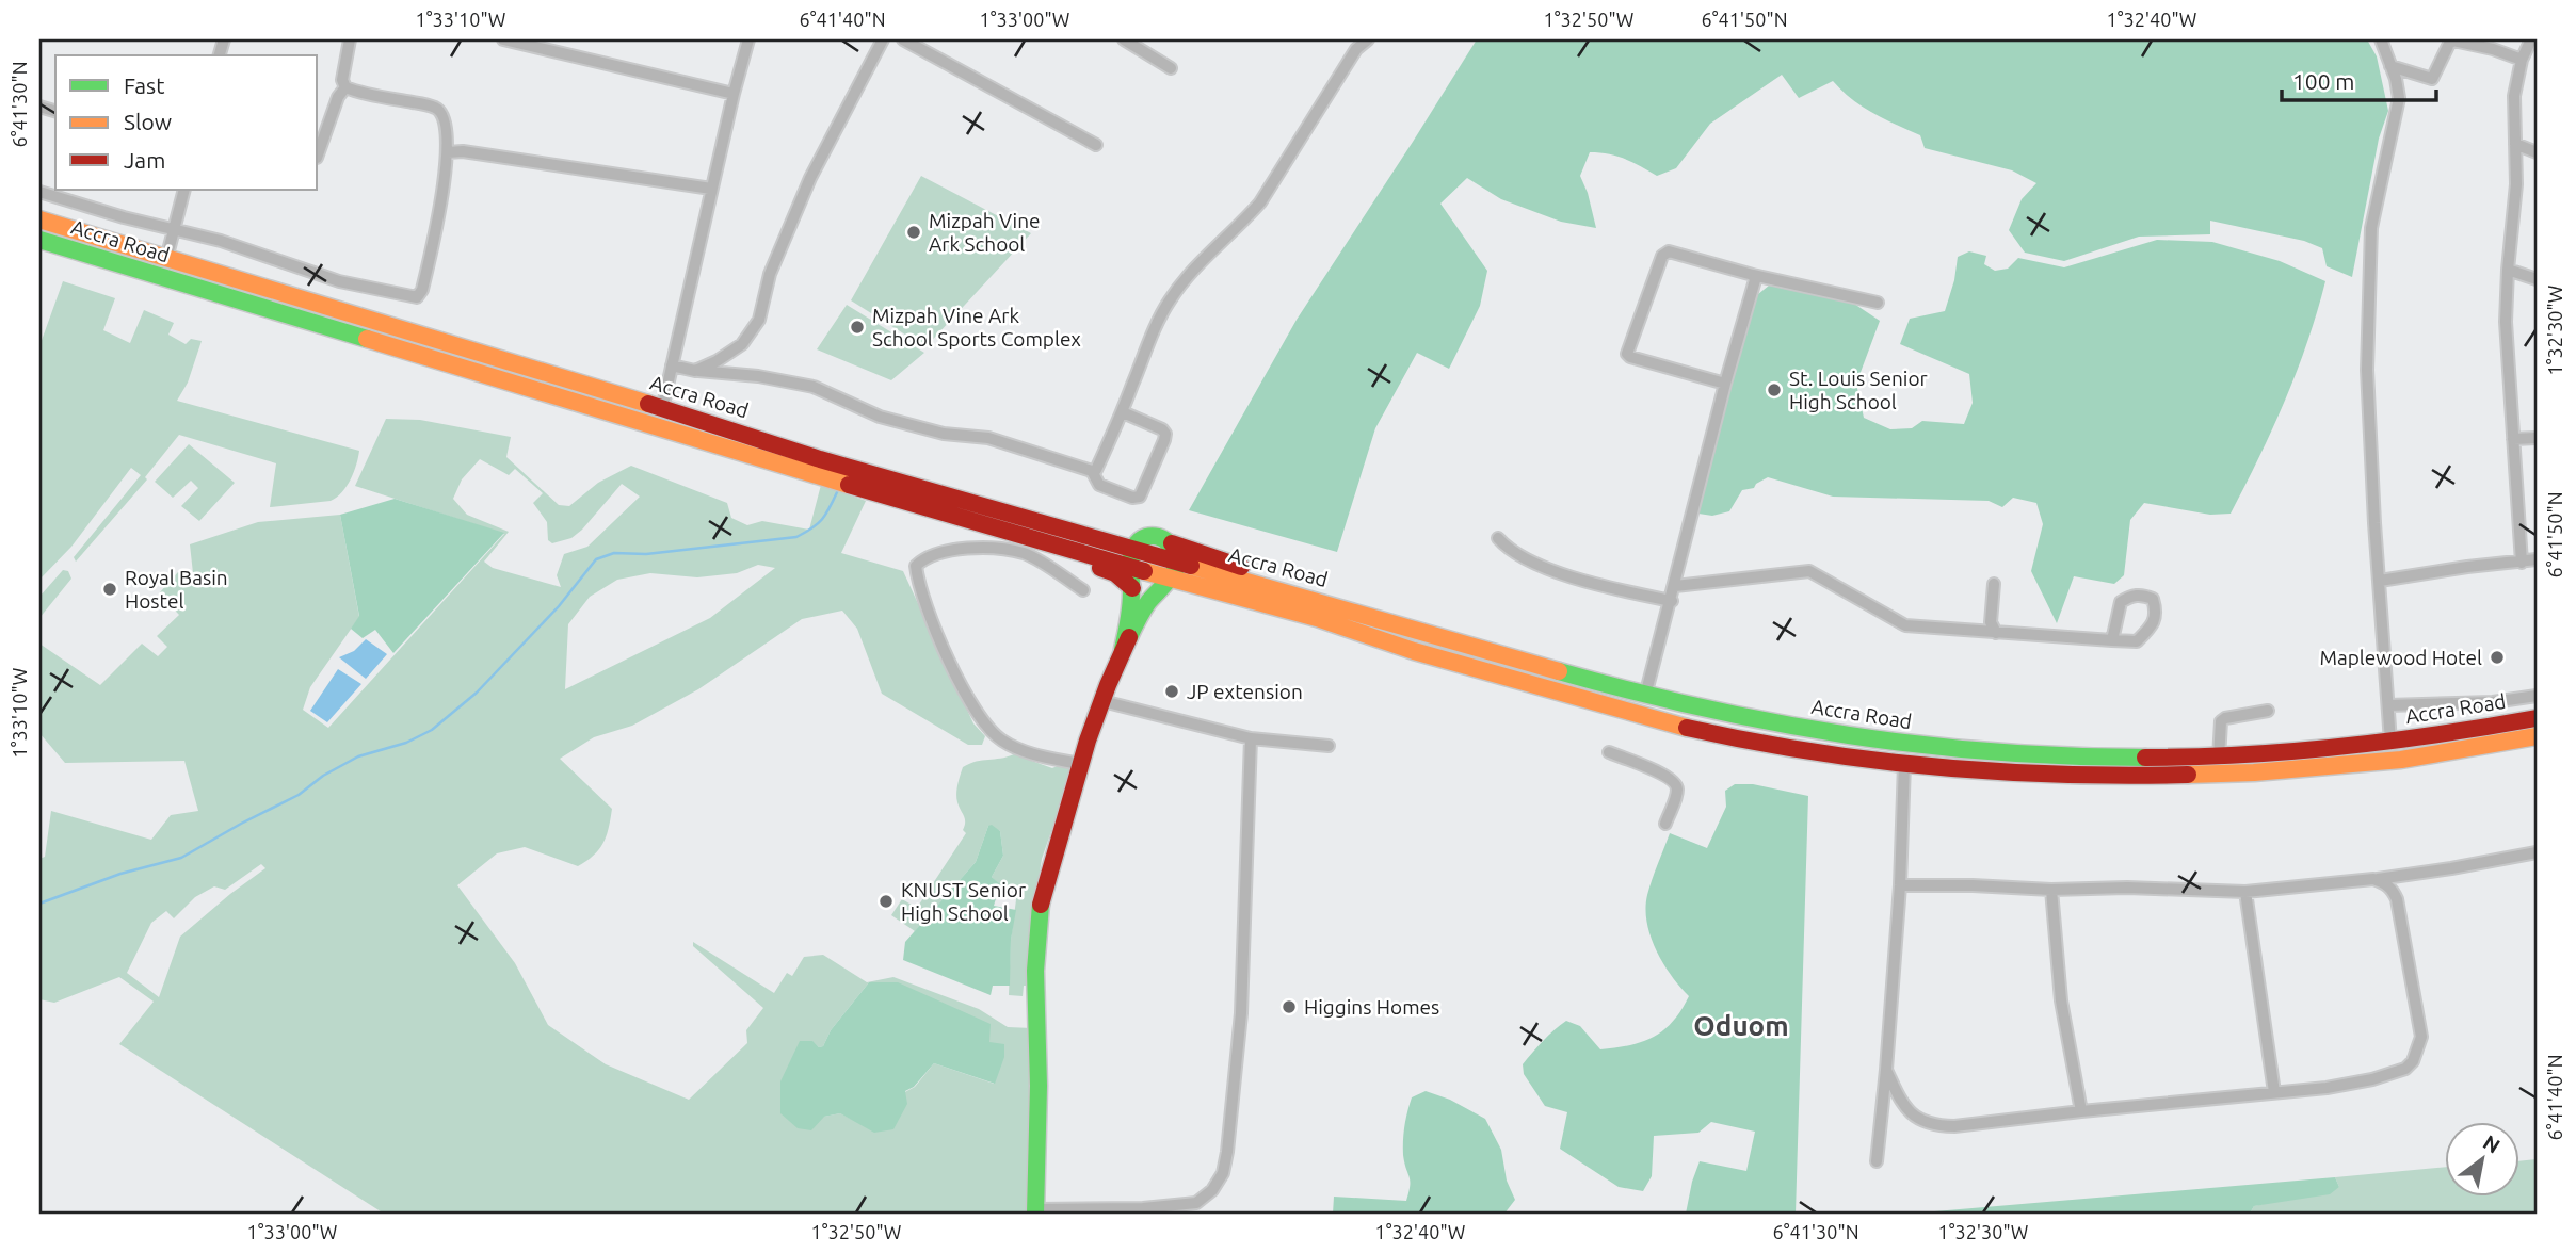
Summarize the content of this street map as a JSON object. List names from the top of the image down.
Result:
{
  "streets": {
    "main road": ["Accra Road"]
  },
  "districts": ["Oduom"],
  "places": [
    "Mizpah Vine Ark School",
    "Mizpah Vine Ark School Sports Complex",
    "St. Louis Senior High School",
    "Royal Basin Hostel",
    "Maplewood Hotel",
    "JP extension",
    "KNUST Senior High School",
    "Higgins Homes"
  ],
  "legend": ["Fast", "Slow", "Jam"],
  "scale_bar": "100 m",
  "north": "top right",
  "coordinates": [
    "1°33'10\"W",
    "6°41'40\"N",
    "1°33'00\"W",
    "1°32'50\"W",
    "6°41'50\"N",
    "1°32'40\"W",
    "6°41'30\"N",
    "1°32'30\"W"
  ]
}
